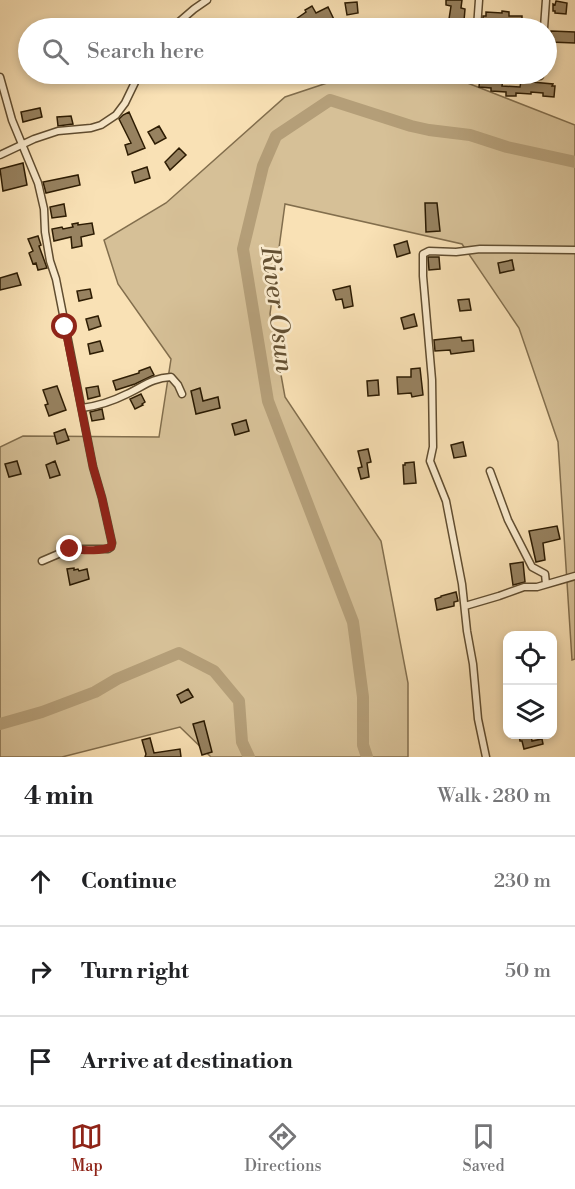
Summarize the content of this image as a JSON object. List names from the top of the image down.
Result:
{
  "water": ["River Osun"],
  "page": {
    "search": "Search here",
    "heading": ["4 min", "Walk · 280 m"],
    "list": [
      ["Continue", "230 m"],
      ["Turn right", "50 m"],
      "Arrive at destination"
    ],
    "nav": ["Map", "Directions", "Saved"]
  }
}
